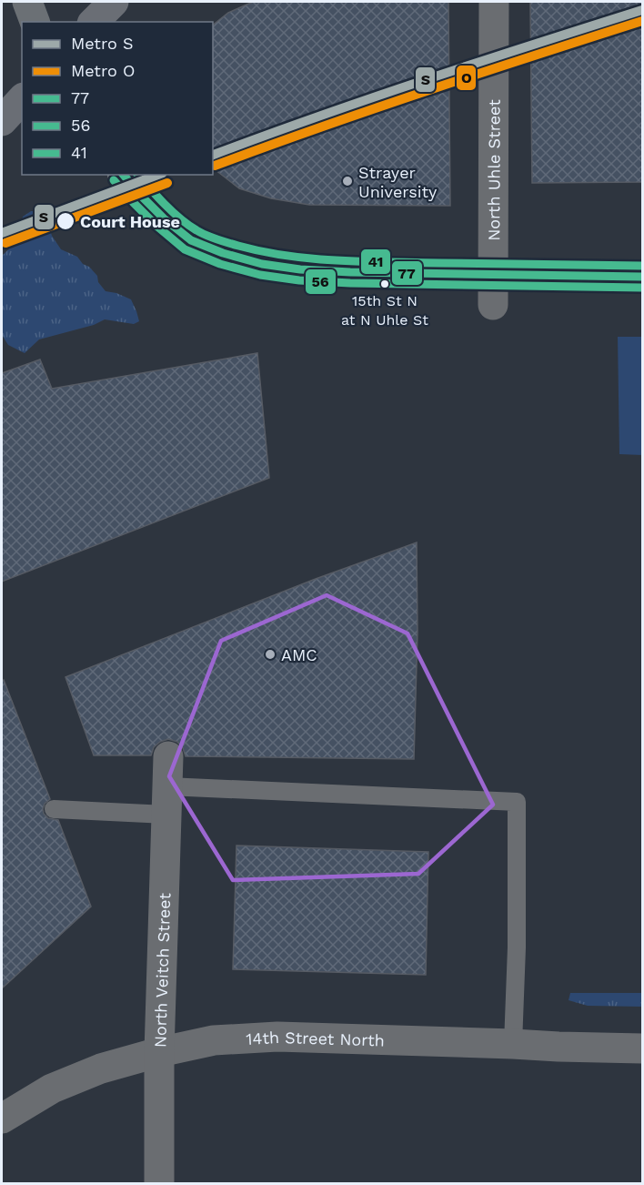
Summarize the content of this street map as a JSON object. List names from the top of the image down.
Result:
{
  "streets": {
    "street": ["North Uhle Street", "North Veitch Street", "14th Street North"]
  },
  "crossings": [
    ["North Veitch Street", "14th Street North"]
  ],
  "places": [
    "Strayer University",
    "Court House",
    "15th St N at N Uhle St",
    "AMC"
  ],
  "lines": [
    "metro line S",
    "metro line O",
    "transit line 77",
    "transit line 41",
    "transit line 56"
  ],
  "legend": [
    "Metro S",
    "Metro O",
    "77",
    "56",
    "41"
  ]
}
